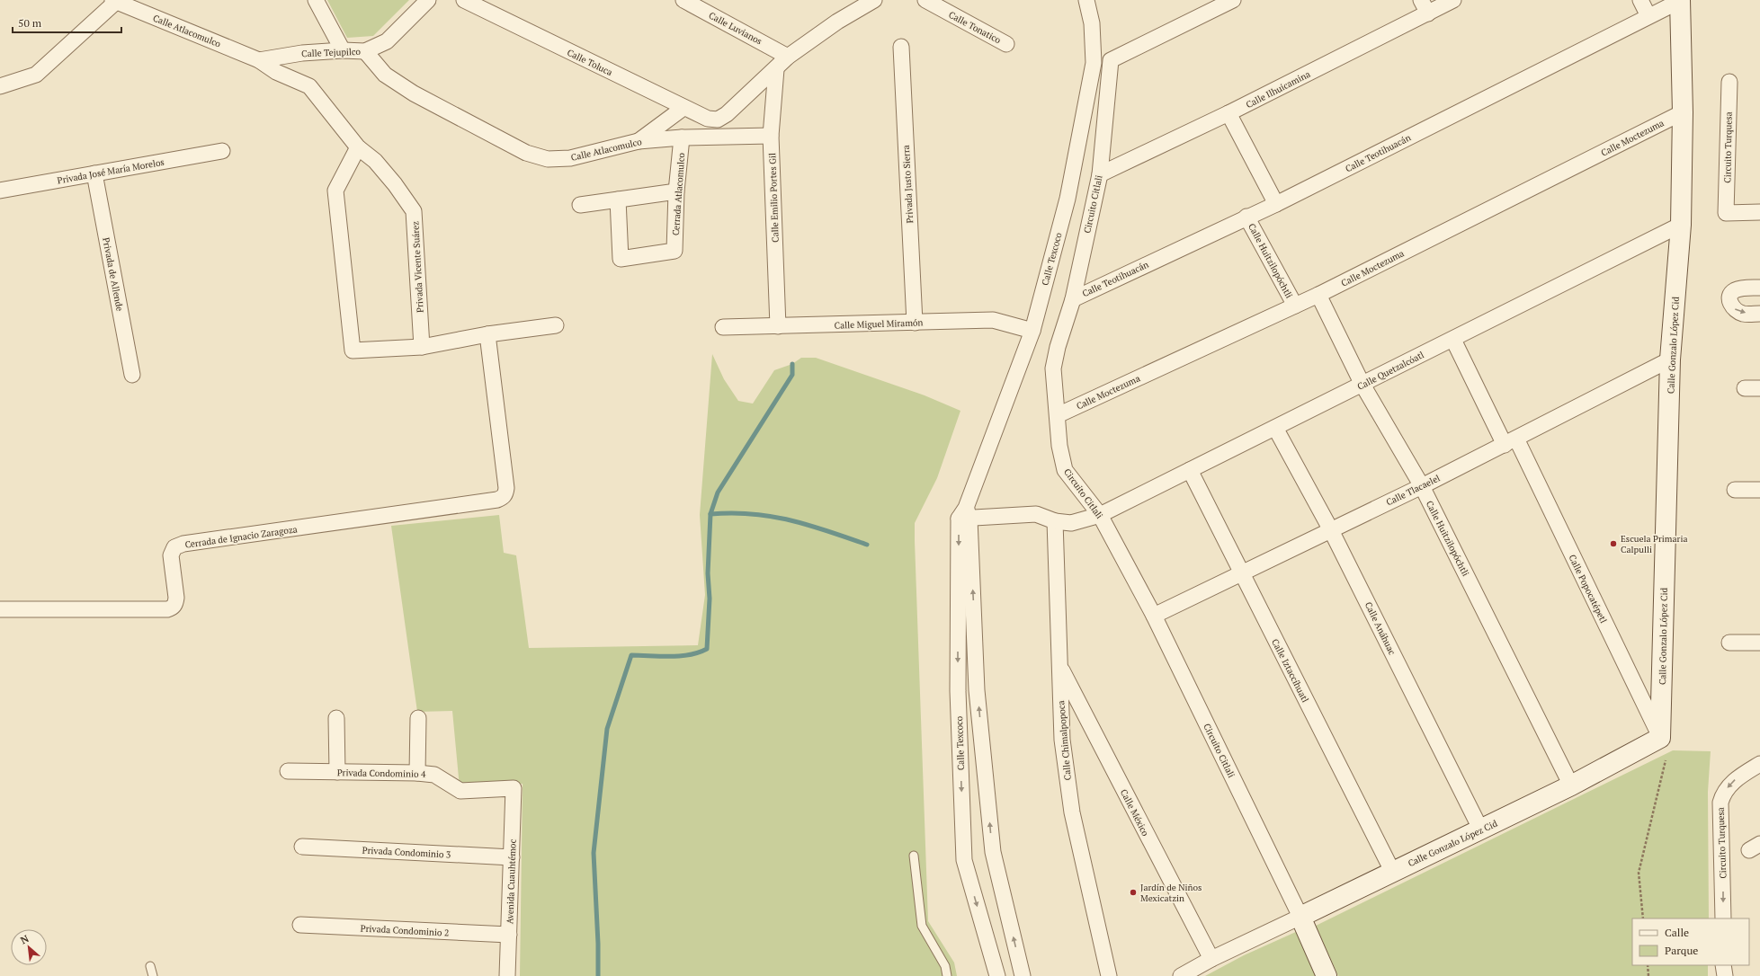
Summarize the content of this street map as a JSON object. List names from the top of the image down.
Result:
{
  "streets": {
    "street": [
      "Calle Tonatico",
      "Calle Luvianos",
      "Calle Atlacomulco",
      "Calle Tejupilco",
      "Calle Toluca",
      "Calle Ilhuicamina",
      "Calle Moctezuma",
      "Circuito Turquesa",
      "Calle Teotihuacán",
      "Privada José María Morelos",
      "Privada Justo Sierra",
      "Cerrada Atlacomulco",
      "Calle Emilio Portes Gil",
      "Circuito Citlali",
      "Calle Texcoco",
      "Calle Huitzilopóchtli",
      "Privada Vicente Suárez",
      "Privada de Allende",
      "Calle Miguel Miramón",
      "Calle Gonzalo López Cid",
      "Calle Quetzalcóatl",
      "Calle Tlacaelel",
      "Cerrada de Ignacio Zaragoza",
      "Calle Popocatépetl",
      "Calle Anáhuac",
      "Calle Iztaccíhuatl",
      "Calle Chimalpopoca",
      "Privada Condominio 4",
      "Calle México",
      "Privada Condominio 3",
      "Avenida Cuauhtémoc",
      "Privada Condominio 2"
    ]
  },
  "crossings": [
    ["Calle Atlacomulco", "Calle Tejupilco"],
    ["Calle Atlacomulco", "Cerrada Atlacomulco"],
    ["Calle Atlacomulco", "Calle Emilio Portes Gil"],
    ["Calle Atlacomulco", "Privada Vicente Suárez"],
    ["Calle Tejupilco", "Privada Vicente Suárez"],
    ["Calle Toluca", "Calle Emilio Portes Gil"],
    ["Calle Ilhuicamina", "Circuito Citlali"],
    ["Calle Moctezuma", "Circuito Citlali"],
    ["Calle Moctezuma", "Calle Huitzilopóchtli"],
    ["Calle Moctezuma", "Calle Gonzalo López Cid"],
    ["Calle Teotihuacán", "Circuito Citlali"],
    ["Calle Teotihuacán", "Calle Huitzilopóchtli"],
    ["Calle Teotihuacán", "Calle Gonzalo López Cid"],
    ["Privada José María Morelos", "Privada de Allende"],
    ["Privada Justo Sierra", "Calle Miguel Miramón"],
    ["Calle Emilio Portes Gil", "Calle Miguel Miramón"],
    ["Circuito Citlali", "Calle Gonzalo López Cid"],
    ["Circuito Citlali", "Calle Quetzalcóatl"],
    ["Circuito Citlali", "Calle Tlacaelel"],
    ["Calle Texcoco", "Calle Miguel Miramón"],
    ["Calle Huitzilopóchtli", "Calle Gonzalo López Cid"],
    ["Calle Huitzilopóchtli", "Calle Quetzalcóatl"],
    ["Calle Huitzilopóchtli", "Calle Tlacaelel"],
    ["Calle Gonzalo López Cid", "Calle Quetzalcóatl"],
    ["Calle Gonzalo López Cid", "Calle Tlacaelel"],
    ["Calle Gonzalo López Cid", "Calle Popocatépetl"],
    ["Calle Gonzalo López Cid", "Calle Anáhuac"],
    ["Calle Gonzalo López Cid", "Calle Iztaccíhuatl"],
    ["Calle Gonzalo López Cid", "Calle México"],
    ["Calle Quetzalcóatl", "Calle Popocatépetl"],
    ["Calle Quetzalcóatl", "Calle Anáhuac"],
    ["Calle Quetzalcóatl", "Calle Iztaccíhuatl"],
    ["Calle Quetzalcóatl", "Calle Chimalpopoca"],
    ["Calle Tlacaelel", "Calle Popocatépetl"],
    ["Calle Tlacaelel", "Calle Anáhuac"],
    ["Calle Tlacaelel", "Calle Iztaccíhuatl"],
    ["Calle Chimalpopoca", "Calle México"],
    ["Privada Condominio 4", "Avenida Cuauhtémoc"],
    ["Privada Condominio 3", "Avenida Cuauhtémoc"],
    ["Avenida Cuauhtémoc", "Privada Condominio 2"]
  ],
  "one_way": ["Circuito Turquesa"],
  "places": ["Escuela Primaria Calpulli", "Jardín de Niños Mexicatzin"],
  "legend": ["Calle", "Parque"],
  "scale_bar": "50 m",
  "north": "top left"
}
